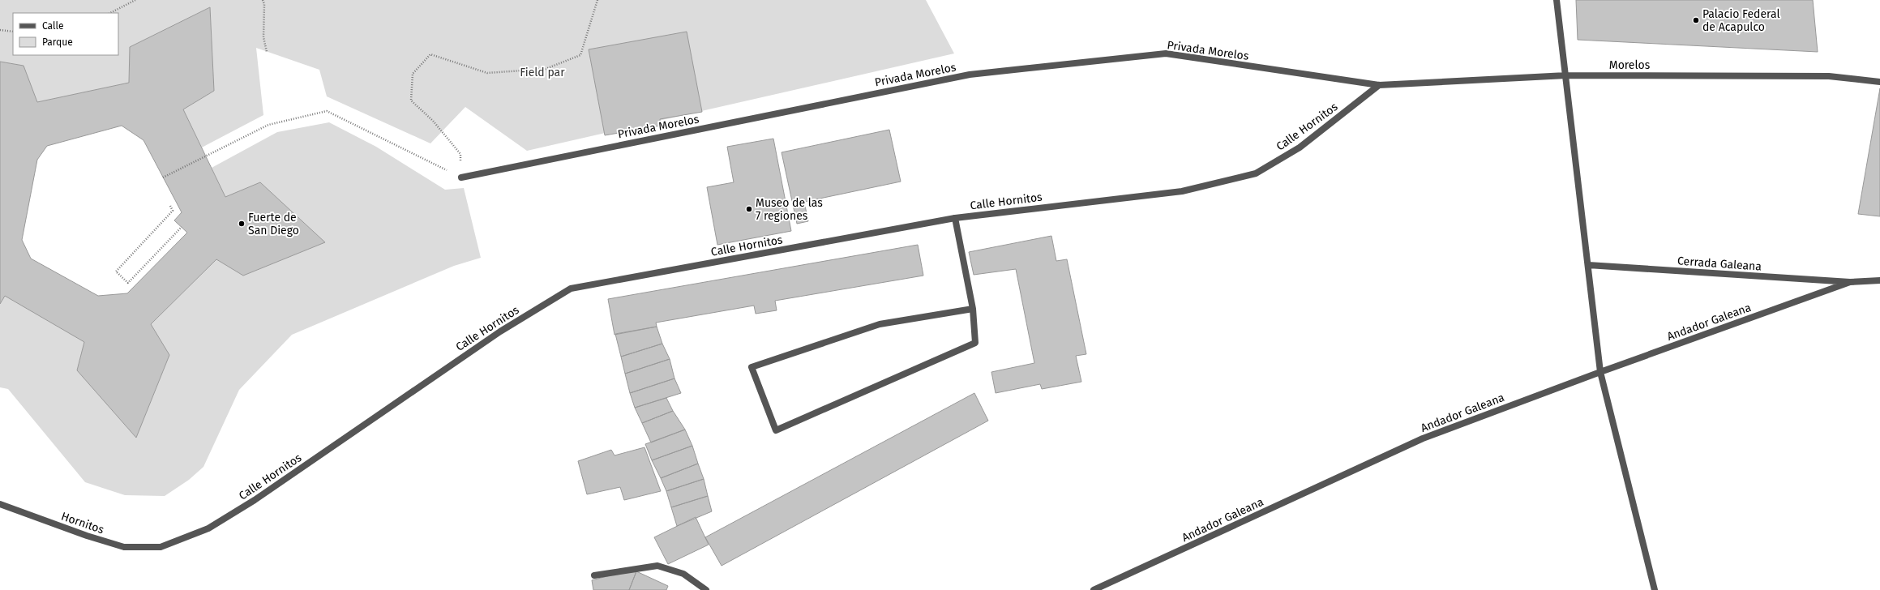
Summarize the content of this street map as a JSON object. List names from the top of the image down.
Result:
{
  "streets": {
    "street": [
      "Privada Morelos",
      "Morelos",
      "Calle Hornitos",
      "Cerrada Galeana",
      "Andador Galeana",
      "Hornitos"
    ]
  },
  "crossings": [
    ["Privada Morelos", "Morelos"],
    ["Privada Morelos", "Calle Hornitos"],
    ["Morelos", "Calle Hornitos"],
    ["Calle Hornitos", "Hornitos"],
    ["Cerrada Galeana", "Andador Galeana"]
  ],
  "parks": ["Field par"],
  "places": ["Palacio Federal de Acapulco", "Museo de las 7 regiones", "Fuerte de San Diego"],
  "legend": ["Calle", "Parque"]
}
